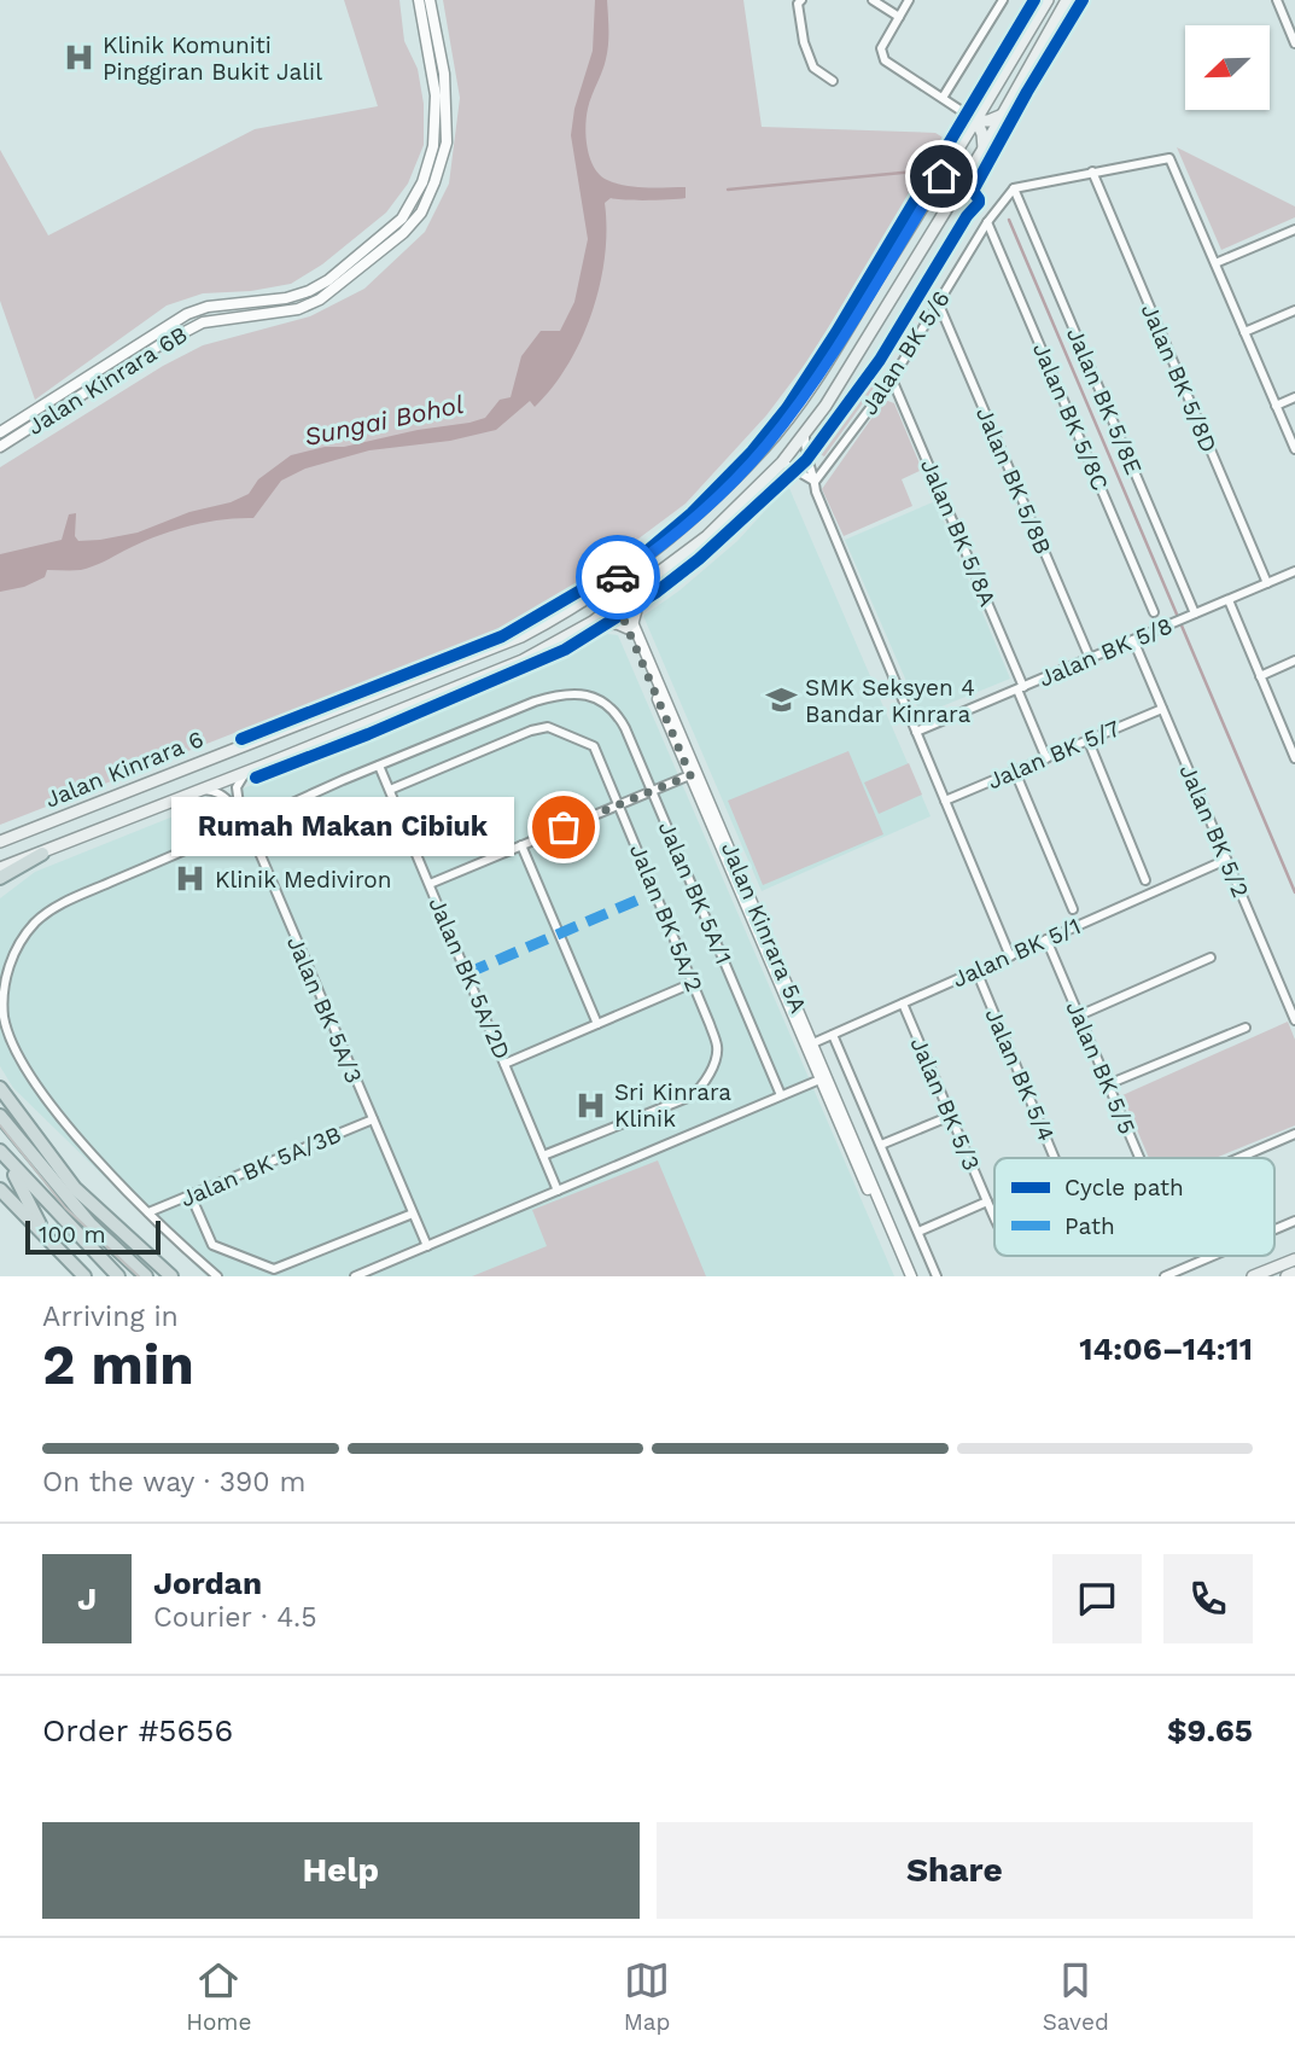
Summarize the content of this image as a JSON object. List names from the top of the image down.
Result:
{
  "streets": {
    "main road": ["Jalan Kinrara 6"],
    "street": [
      "Jalan BK 5/6",
      "Jalan BK 5/8D",
      "Jalan Kinrara 6B",
      "Jalan BK 5/8E",
      "Jalan BK 5/8C",
      "Jalan BK 5/8B",
      "Jalan BK 5/8A",
      "Jalan BK 5/8",
      "Jalan BK 5/7",
      "Jalan BK 5/2",
      "Jalan BK 5A/1",
      "Jalan BK 5A/2",
      "Jalan Kinrara 5A",
      "Jalan BK 5/1",
      "Jalan BK 5A/2D",
      "Jalan BK 5A/3",
      "Jalan BK 5/5",
      "Jalan BK 5/4",
      "Jalan BK 5/3",
      "Jalan BK 5A/3B"
    ]
  },
  "crossings": [
    ["Jalan BK 5/6", "Jalan BK 5/8E"],
    ["Jalan BK 5/6", "Jalan BK 5/8C"],
    ["Jalan BK 5/6", "Jalan BK 5/8B"],
    ["Jalan BK 5/6", "Jalan BK 5/8A"],
    ["Jalan BK 5/8D", "Jalan BK 5/8"],
    ["Jalan BK 5/8E", "Jalan BK 5/8"],
    ["Jalan BK 5/8B", "Jalan BK 5/8"],
    ["Jalan BK 5/8A", "Jalan BK 5/8"],
    ["Jalan BK 5/8A", "Jalan BK 5/7"],
    ["Jalan BK 5/8", "Jalan BK 5/2"],
    ["Jalan BK 5/7", "Jalan BK 5/2"],
    ["Jalan Kinrara 6", "Jalan Kinrara 5A"],
    ["Jalan BK 5/2", "Jalan BK 5/1"],
    ["Jalan BK 5A/1", "Jalan BK 5A/2D"],
    ["Jalan BK 5A/2", "Jalan BK 5A/2D"],
    ["Jalan Kinrara 5A", "Jalan BK 5/1"],
    ["Jalan BK 5/1", "Jalan BK 5/5"],
    ["Jalan BK 5/1", "Jalan BK 5/4"],
    ["Jalan BK 5/1", "Jalan BK 5/3"],
    ["Jalan BK 5A/3", "Jalan BK 5A/3B"]
  ],
  "water": ["Sungai Bohol"],
  "places": {
    "hospital": ["Klinik Komuniti Pinggiran Bukit Jalil", "Klinik Mediviron", "Sri Kinrara Klinik"],
    "school or university": ["SMK Seksyen 4 Bandar Kinrara"],
    "other": ["Rumah Makan Cibiuk"]
  },
  "legend": ["Cycle path", "Path"],
  "scale_bar": "100 m",
  "north": "bottom left",
  "page": {
    "bubble": "Rumah Makan Cibiuk",
    "scale": "100 m",
    "heading": ["2 min", "Arriving in", "14:06–14:11"],
    "panel": [
      "Jordan",
      "Courier · 4.5",
      "Order #5656",
      "$9.65"
    ],
    "bar": "On the way · 390 m",
    "round": "J",
    "buttons": ["Help", "Share"],
    "tabs": ["Home", "Map", "Saved"]
  }
}
